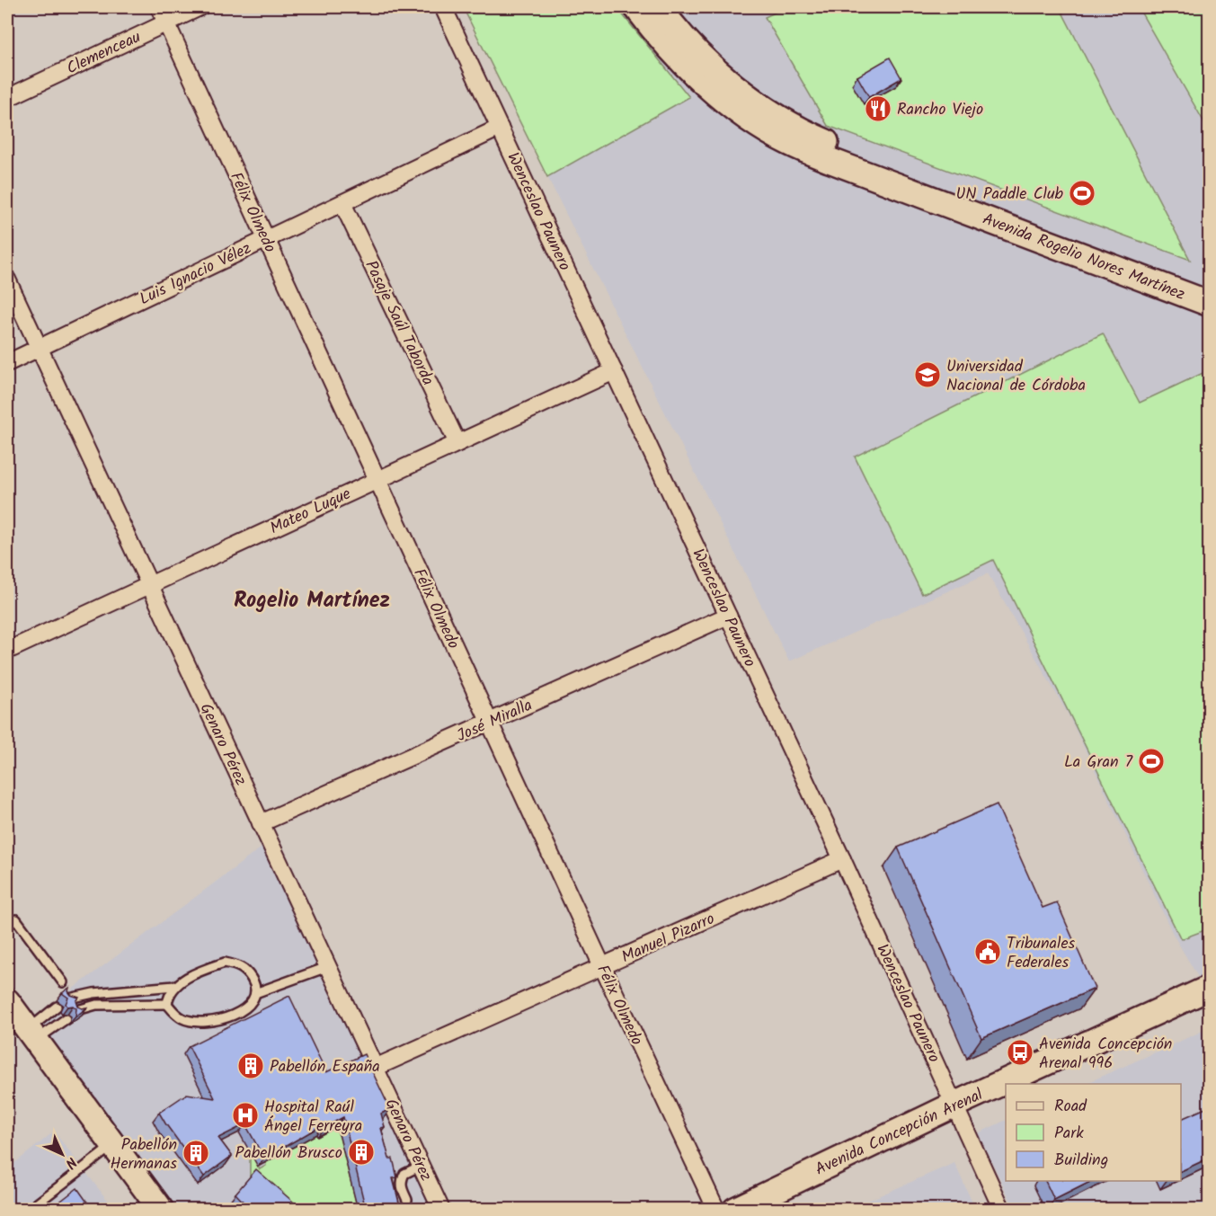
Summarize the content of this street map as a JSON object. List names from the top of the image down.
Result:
{
  "streets": {
    "main road": ["Avenida Rogelio Nores Martínez", "Avenida Concepción Arenal"],
    "street": [
      "Clemenceau",
      "Wenceslao Paunero",
      "Félix Olmedo",
      "Luis Ignacio Vélez",
      "Pasaje Saúl Taborda",
      "Mateo Luque",
      "José Miralla",
      "Genaro Pérez",
      "Manuel Pizarro"
    ]
  },
  "crossings": [
    ["Clemenceau", "Félix Olmedo"],
    ["Wenceslao Paunero", "Luis Ignacio Vélez"],
    ["Wenceslao Paunero", "Mateo Luque"],
    ["Wenceslao Paunero", "José Miralla"],
    ["Wenceslao Paunero", "Manuel Pizarro"],
    ["Wenceslao Paunero", "Avenida Concepción Arenal"],
    ["Félix Olmedo", "Luis Ignacio Vélez"],
    ["Félix Olmedo", "Mateo Luque"],
    ["Félix Olmedo", "José Miralla"],
    ["Félix Olmedo", "Manuel Pizarro"],
    ["Luis Ignacio Vélez", "Pasaje Saúl Taborda"],
    ["Luis Ignacio Vélez", "Genaro Pérez"],
    ["Pasaje Saúl Taborda", "Mateo Luque"],
    ["Mateo Luque", "Genaro Pérez"],
    ["José Miralla", "Genaro Pérez"],
    ["Genaro Pérez", "Manuel Pizarro"]
  ],
  "districts": ["Rogelio Martínez"],
  "places": {
    "restaurant": ["Rancho Viejo"],
    "sports": ["UN Paddle Club", "La Gran 7"],
    "school or university": ["Universidad Nacional de Córdoba"],
    "public building": ["Tribunales Federales"],
    "bus stop": ["Avenida Concepción Arenal 996"],
    "building": ["Pabellón España", "Pabellón Brusco", "Pabellón Hermanas"],
    "hospital": ["Hospital Raúl Ángel Ferreyra"]
  },
  "legend": ["Road", "Park", "Building"],
  "north": "bottom right"
}
